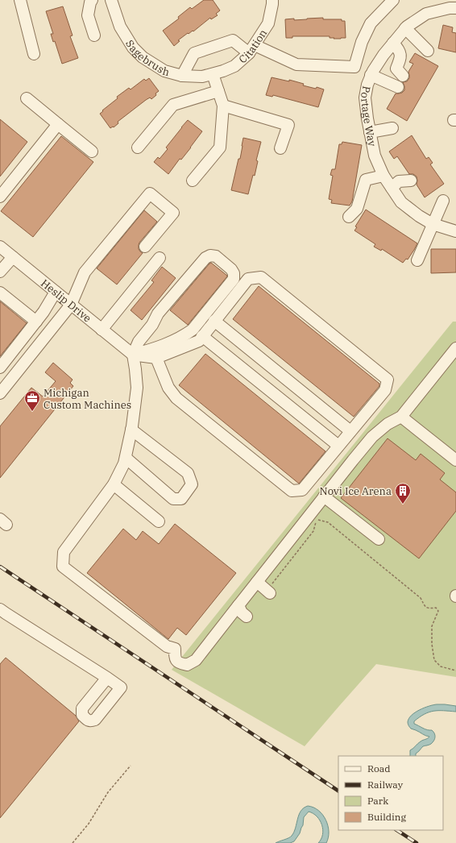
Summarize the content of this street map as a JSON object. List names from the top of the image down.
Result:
{
  "streets": {
    "street": [
      "Citation",
      "Sagebrush",
      "Portage Way",
      "Heslip Drive"
    ]
  },
  "crossings": [
    ["Citation", "Sagebrush"]
  ],
  "places": {
    "office": ["Michigan Custom Machines"],
    "building": ["Novi Ice Arena"]
  },
  "legend": [
    "Road",
    "Railway",
    "Park",
    "Building"
  ]
}
